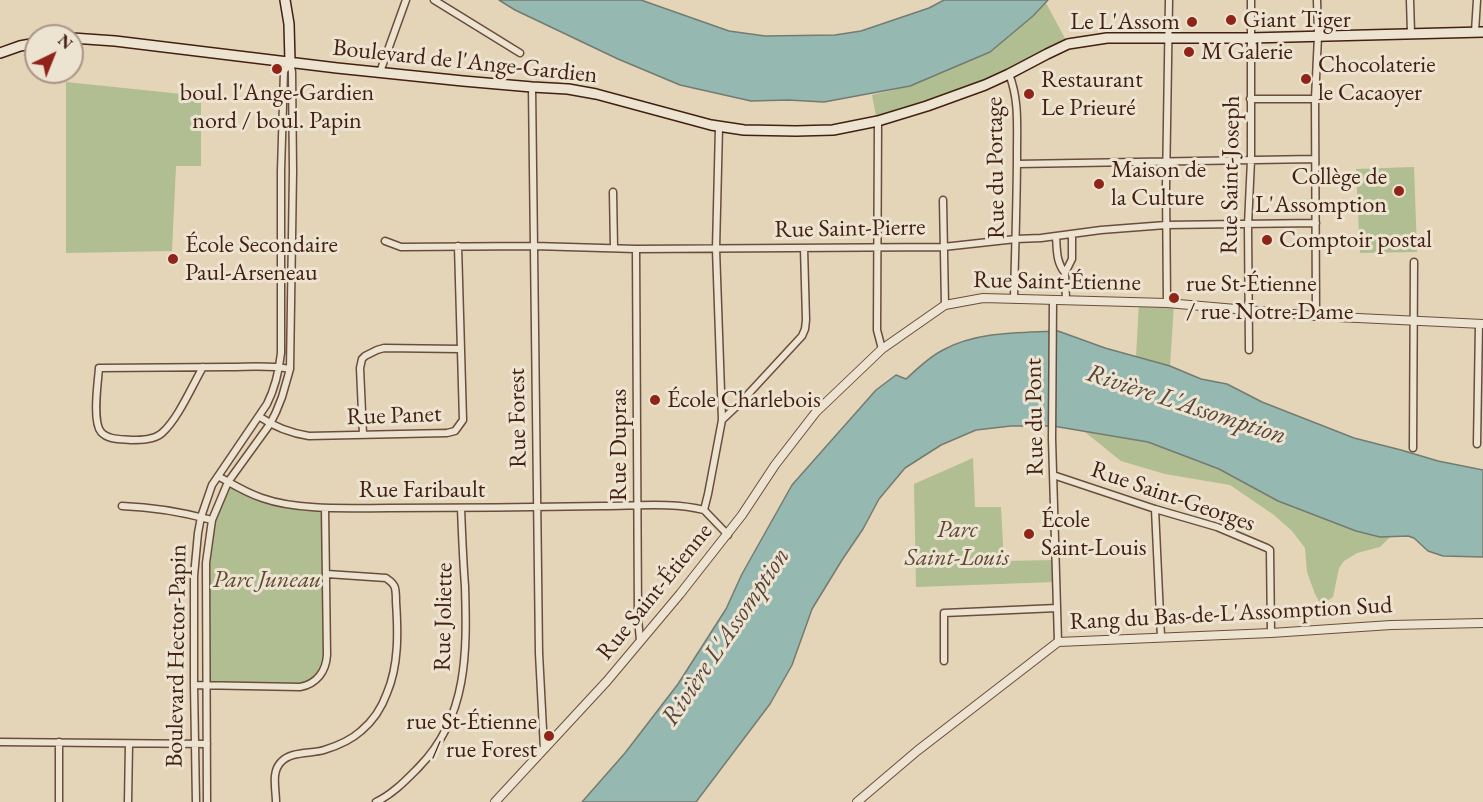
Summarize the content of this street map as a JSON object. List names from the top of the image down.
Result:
{
  "streets": {
    "main road": ["Boulevard de l'Ange-Gardien", "Boulevard Hector-Papin"],
    "street": [
      "Rue du Portage",
      "Rue Saint-Joseph",
      "Rue Saint-Pierre",
      "Rue Saint-Étienne",
      "Rue Panet",
      "Rue du Pont",
      "Rue Forest",
      "Rue Dupras",
      "Rue Faribault",
      "Rue Saint-Georges",
      "Rang du Bas-de-L'Assomption Sud",
      "Rue Joliette"
    ]
  },
  "crossings": [
    ["Boulevard de l'Ange-Gardien", "Rue du Portage"],
    ["Boulevard de l'Ange-Gardien", "Rue Saint-Joseph"],
    ["Boulevard de l'Ange-Gardien", "Rue Forest"],
    ["Boulevard de l'Ange-Gardien", "Boulevard Hector-Papin"],
    ["Rue du Portage", "Rue Saint-Pierre"],
    ["Rue du Portage", "Rue Saint-Étienne"],
    ["Rue Saint-Joseph", "Rue Saint-Pierre"],
    ["Rue Saint-Joseph", "Rue Saint-Étienne"],
    ["Rue Saint-Pierre", "Rue Panet"],
    ["Rue Saint-Pierre", "Rue Forest"],
    ["Rue Saint-Pierre", "Rue Dupras"],
    ["Rue Saint-Étienne", "Rue du Pont"],
    ["Rue Saint-Étienne", "Rue Forest"],
    ["Rue Saint-Étienne", "Rue Dupras"],
    ["Rue Panet", "Boulevard Hector-Papin"],
    ["Rue du Pont", "Rue Saint-Georges"],
    ["Rue du Pont", "Rang du Bas-de-L'Assomption Sud"],
    ["Rue Forest", "Rue Faribault"],
    ["Rue Dupras", "Rue Faribault"],
    ["Rue Faribault", "Rue Joliette"],
    ["Rue Faribault", "Boulevard Hector-Papin"],
    ["Rue Saint-Georges", "Rang du Bas-de-L'Assomption Sud"]
  ],
  "water": ["Rivière L'Assomption"],
  "parks": ["Parc Saint-Louis", "Parc Juneau"],
  "places": [
    "Giant Tiger",
    "Le L'Assom",
    "M Galerie",
    "boul. l'Ange-Gardien nord / boul. Papin",
    "Chocolaterie le Cacaoyer",
    "Restaurant Le Prieuré",
    "Maison de la Culture",
    "Collège de L'Assomption",
    "Comptoir postal",
    "École Secondaire Paul-Arseneau",
    "rue St-Étienne / rue Notre-Dame",
    "École Charlebois",
    "École Saint-Louis",
    "rue St-Étienne / rue Forest"
  ],
  "north": "top right"
}
